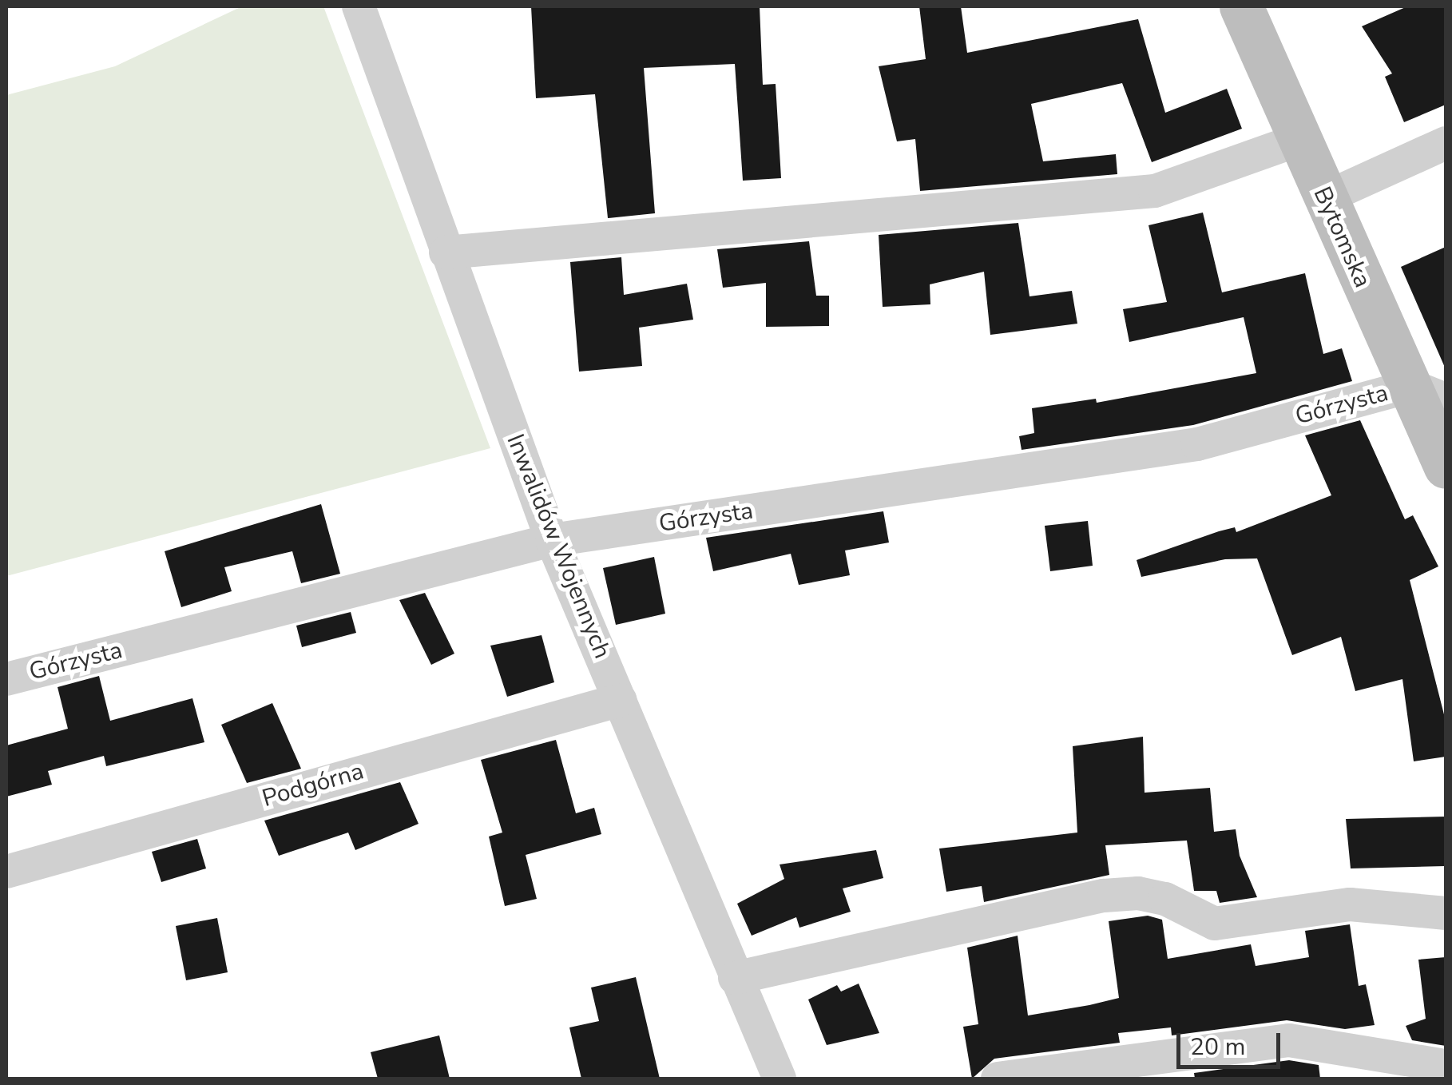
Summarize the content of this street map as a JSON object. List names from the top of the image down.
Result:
{
  "streets": {
    "street": [
      "Bytomska",
      "Górzysta",
      "Inwalidów Wojennych",
      "Podgórna"
    ]
  },
  "crossings": [
    ["Bytomska", "Górzysta"],
    ["Górzysta", "Inwalidów Wojennych"],
    ["Inwalidów Wojennych", "Podgórna"]
  ],
  "scale_bar": "20 m"
}
